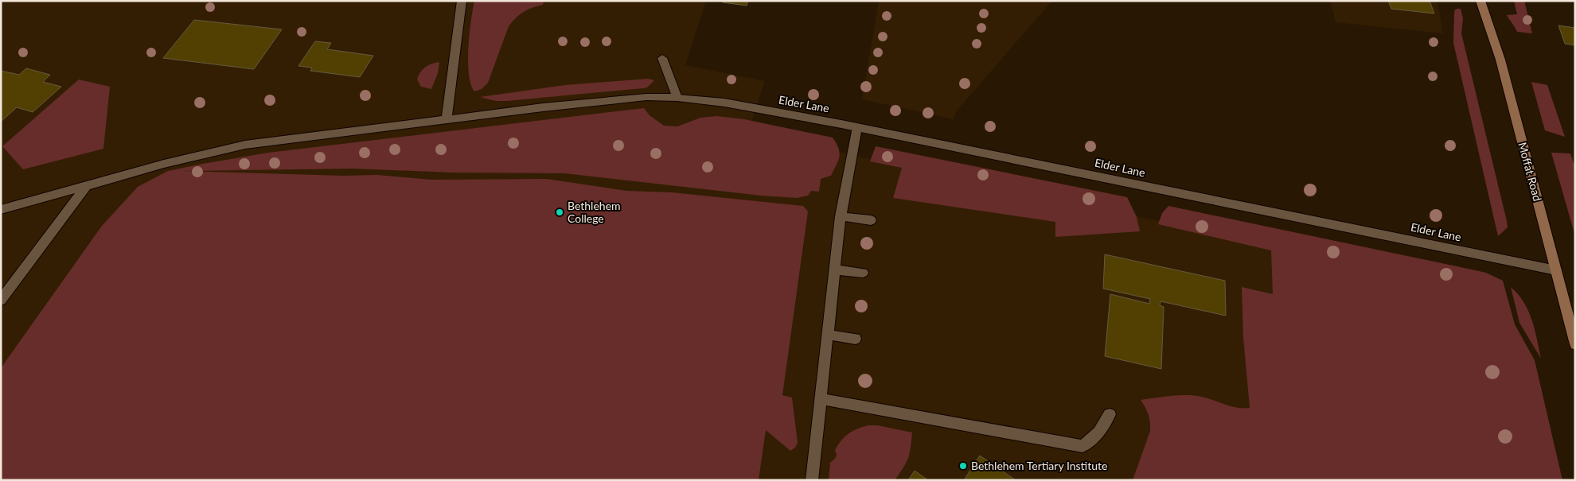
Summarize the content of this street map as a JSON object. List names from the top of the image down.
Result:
{
  "streets": {
    "main road": ["Moffat Road"],
    "street": ["Elder Lane"]
  },
  "crossings": [
    ["Elder Lane", "Moffat Road"]
  ],
  "places": ["Bethlehem College", "Bethlehem Tertiary Institute"]
}
